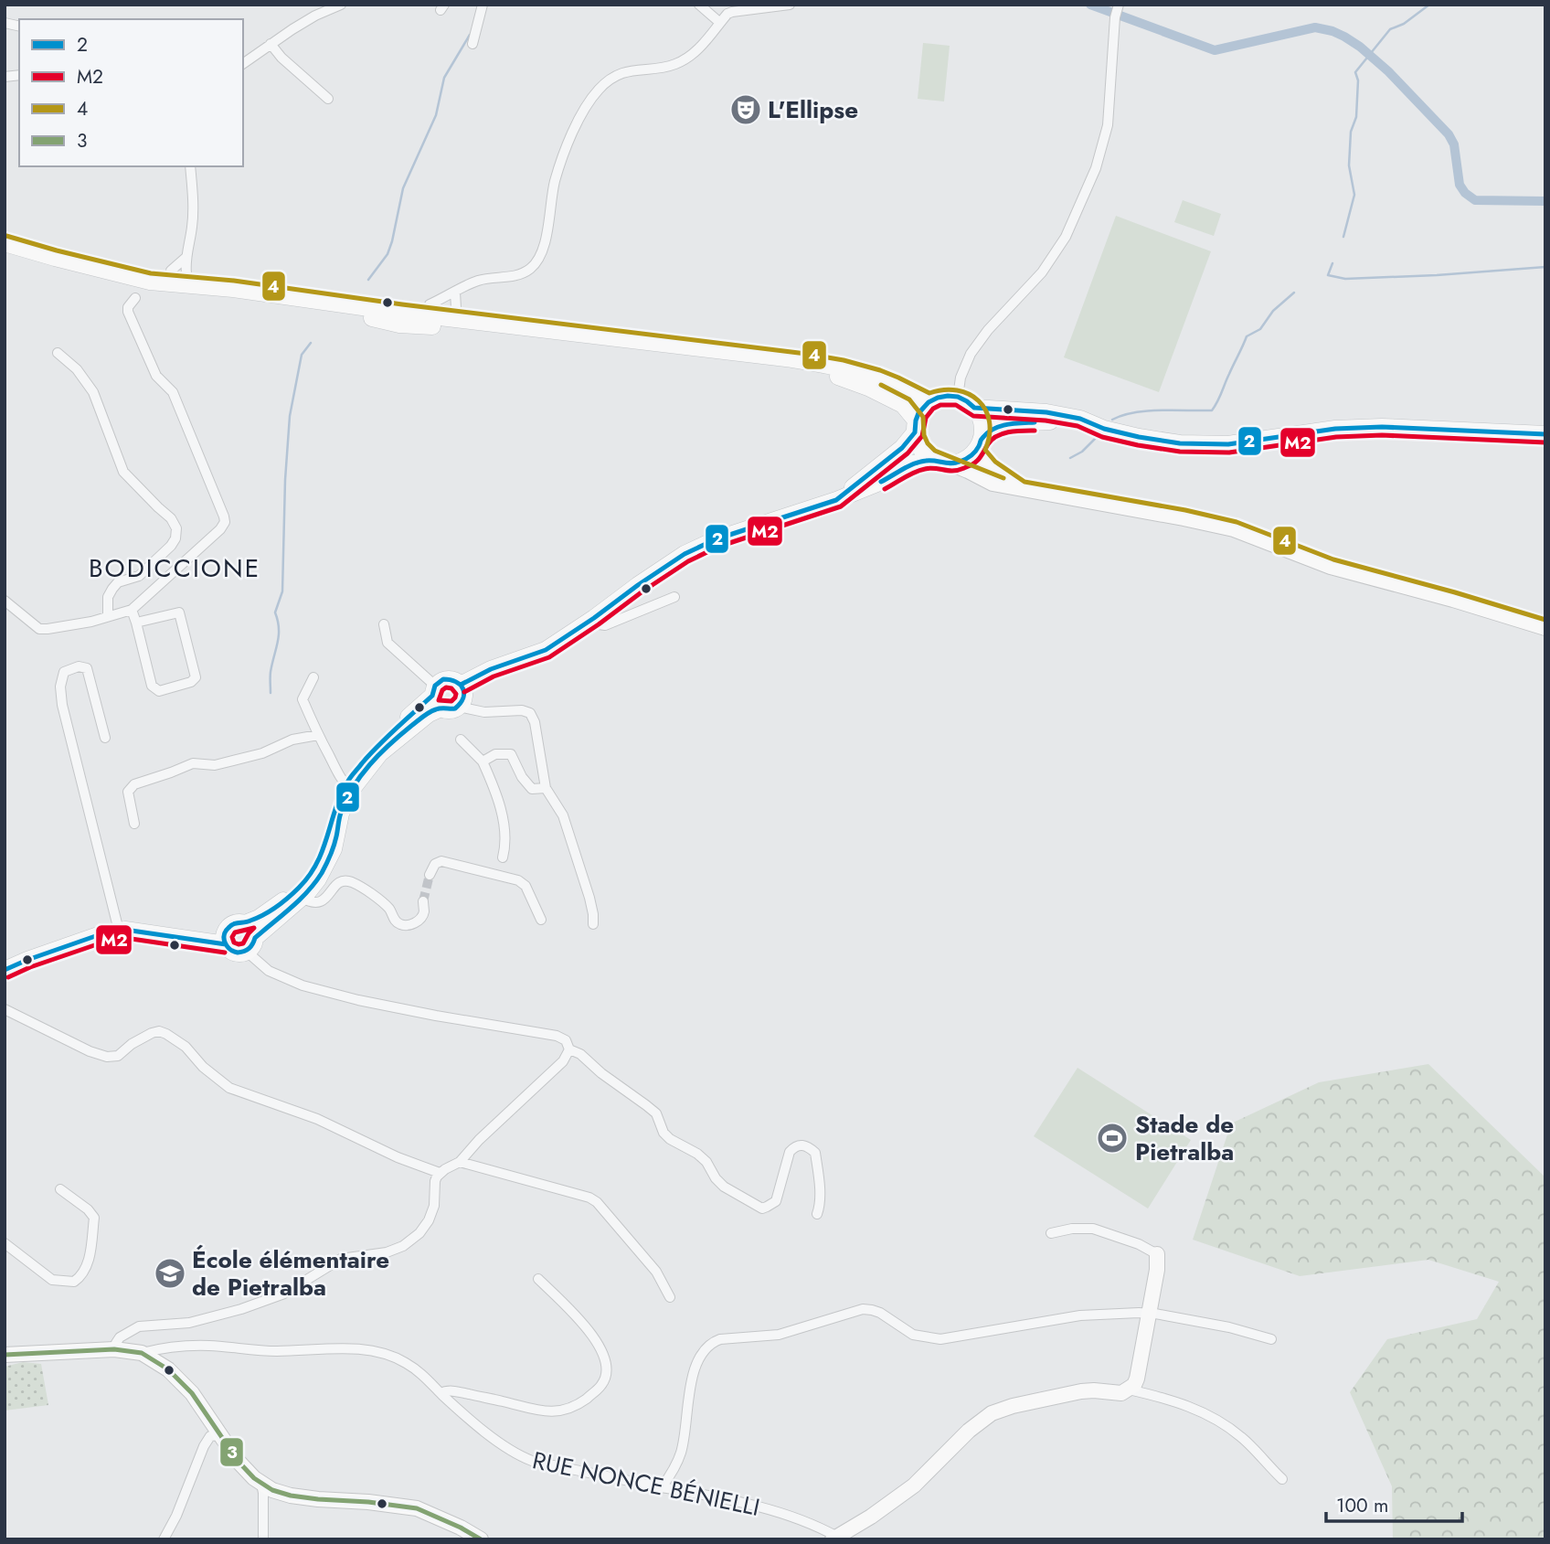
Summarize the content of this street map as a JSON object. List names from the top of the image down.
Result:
{
  "streets": {
    "street": ["RUE NONCE BÉNIELLI"]
  },
  "districts": ["BODICCIONE"],
  "places": {
    "theatre": ["L'Ellipse"],
    "sports": ["Stade de Pietralba"],
    "school or university": ["École élémentaire de Pietralba"]
  },
  "lines": [
    "transit line 4",
    "transit line 2",
    "transit line M2",
    "transit line 3"
  ],
  "legend": [
    "2",
    "M2",
    "4",
    "3"
  ],
  "scale_bar": "100 m"
}
